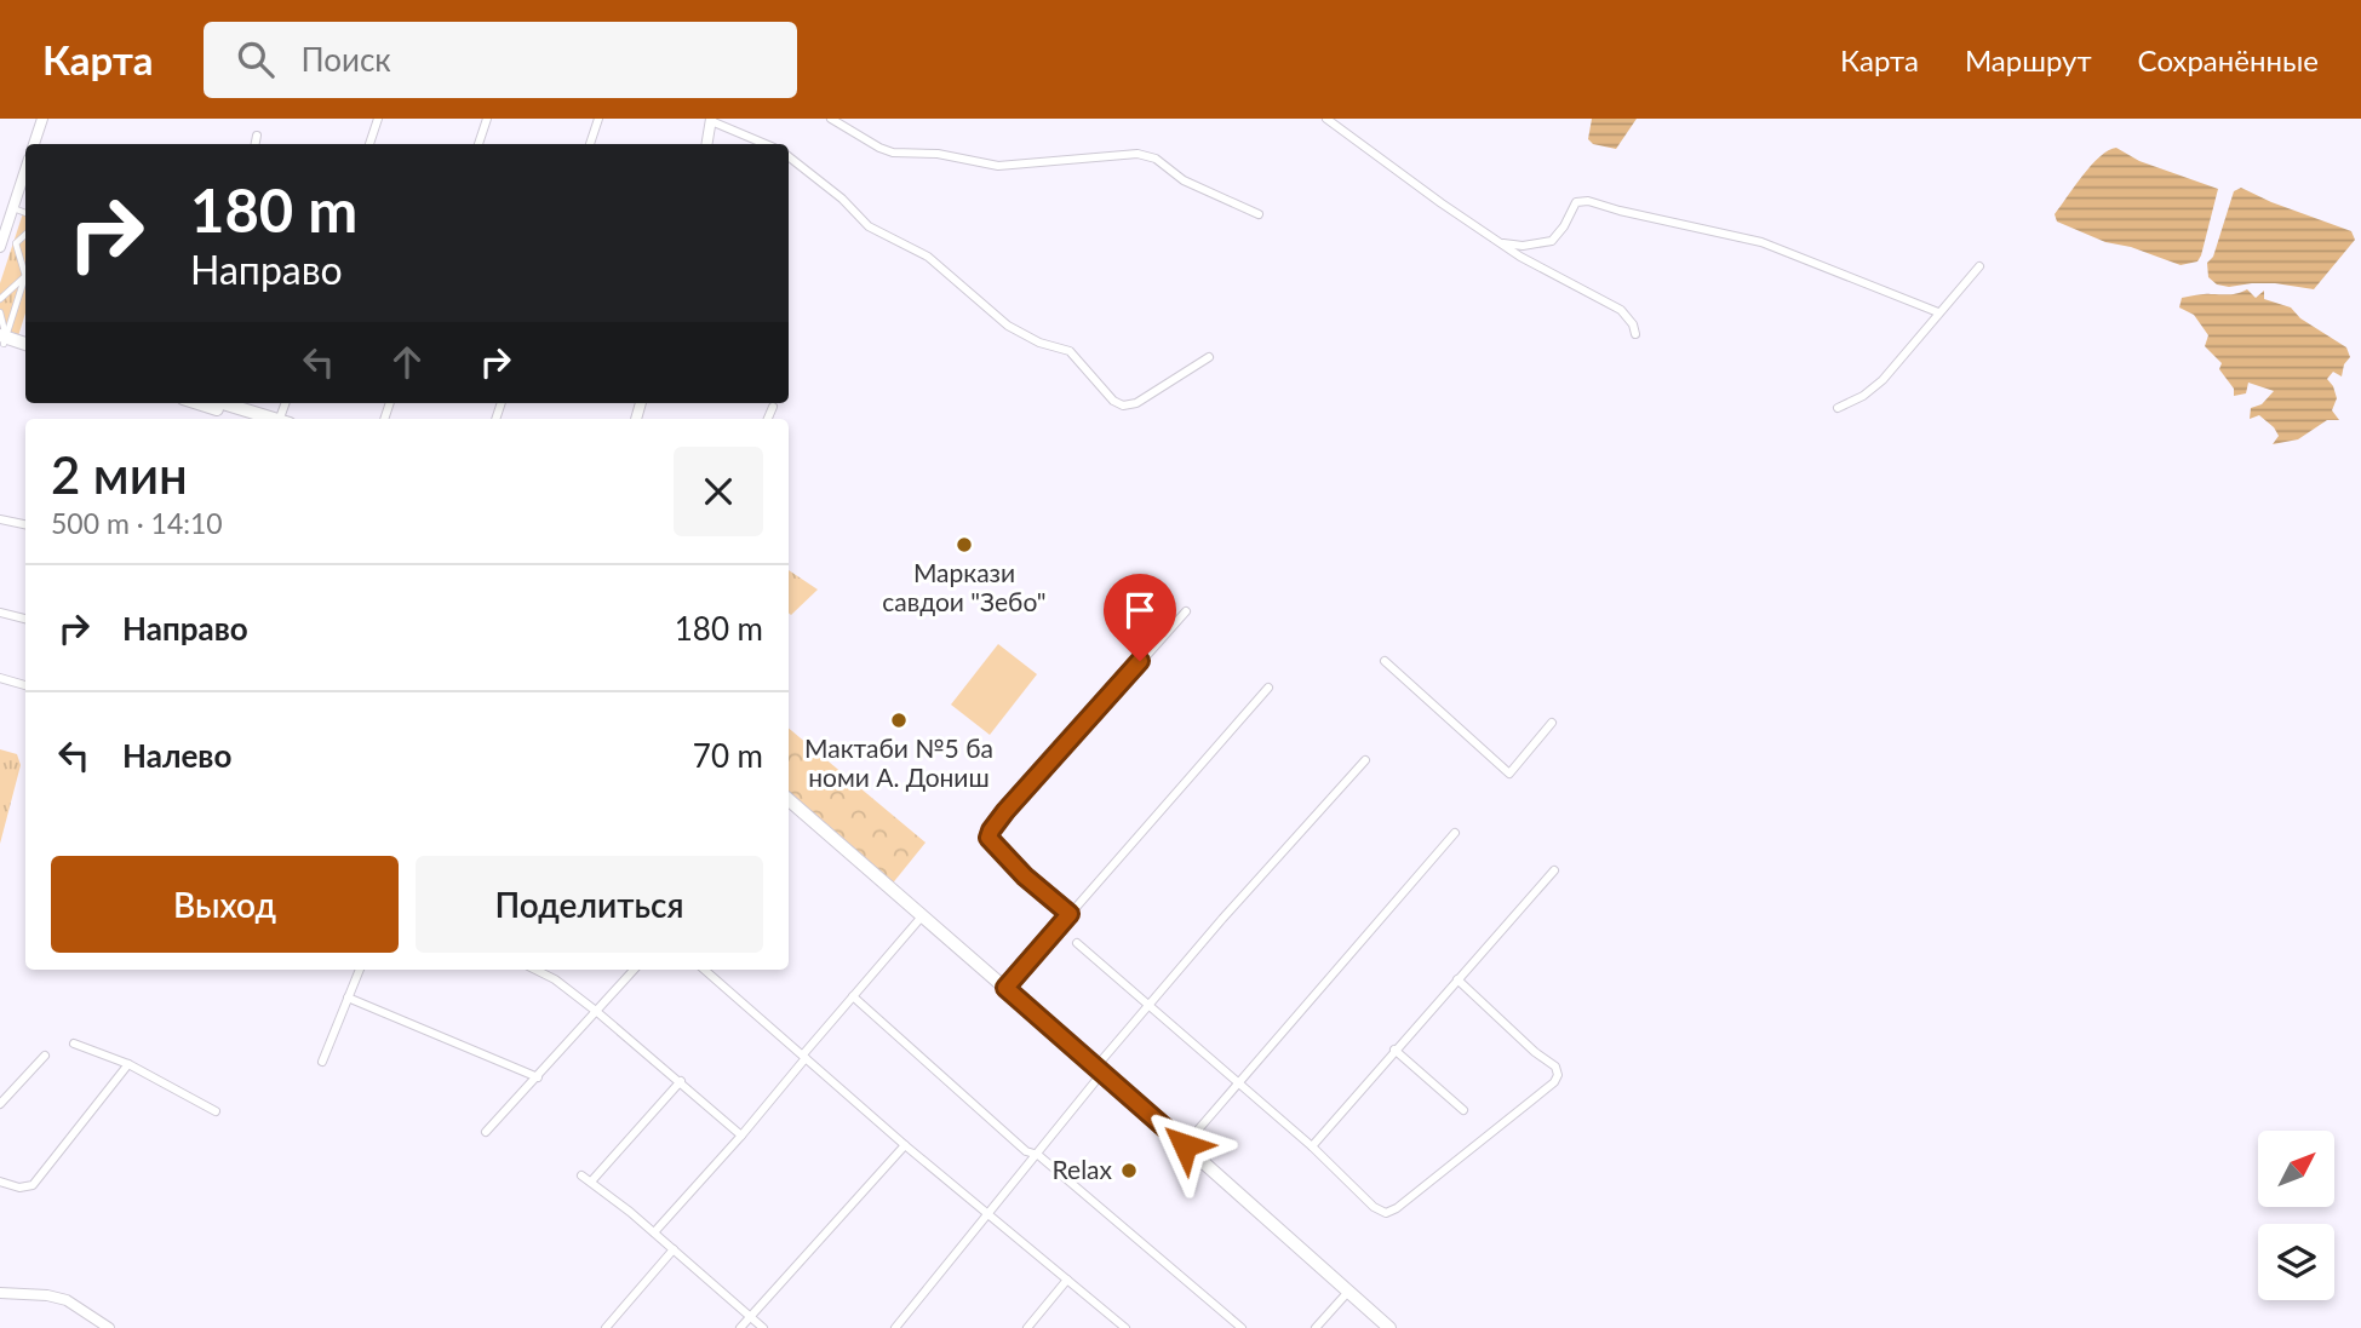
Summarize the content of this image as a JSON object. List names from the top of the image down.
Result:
{
  "places": ["Маркази савдои \"Зебо\"", "Мактаби №5 ба номи А. Дониш", "Relax"],
  "north": "top right",
  "page": {
    "header": "Карта",
    "search": "Поиск",
    "nav": ["Карта", "Маршрут", "Сохранённые"],
    "turn": ["180 m", "Направо"],
    "heading": ["2 мин", "500 m · 14:10"],
    "list": [
      {
        "name": "Направо",
        "value": "180 m"
      },
      {
        "name": "Налево",
        "value": "70 m"
      }
    ],
    "buttons": ["Выход", "Поделиться"]
  }
}
